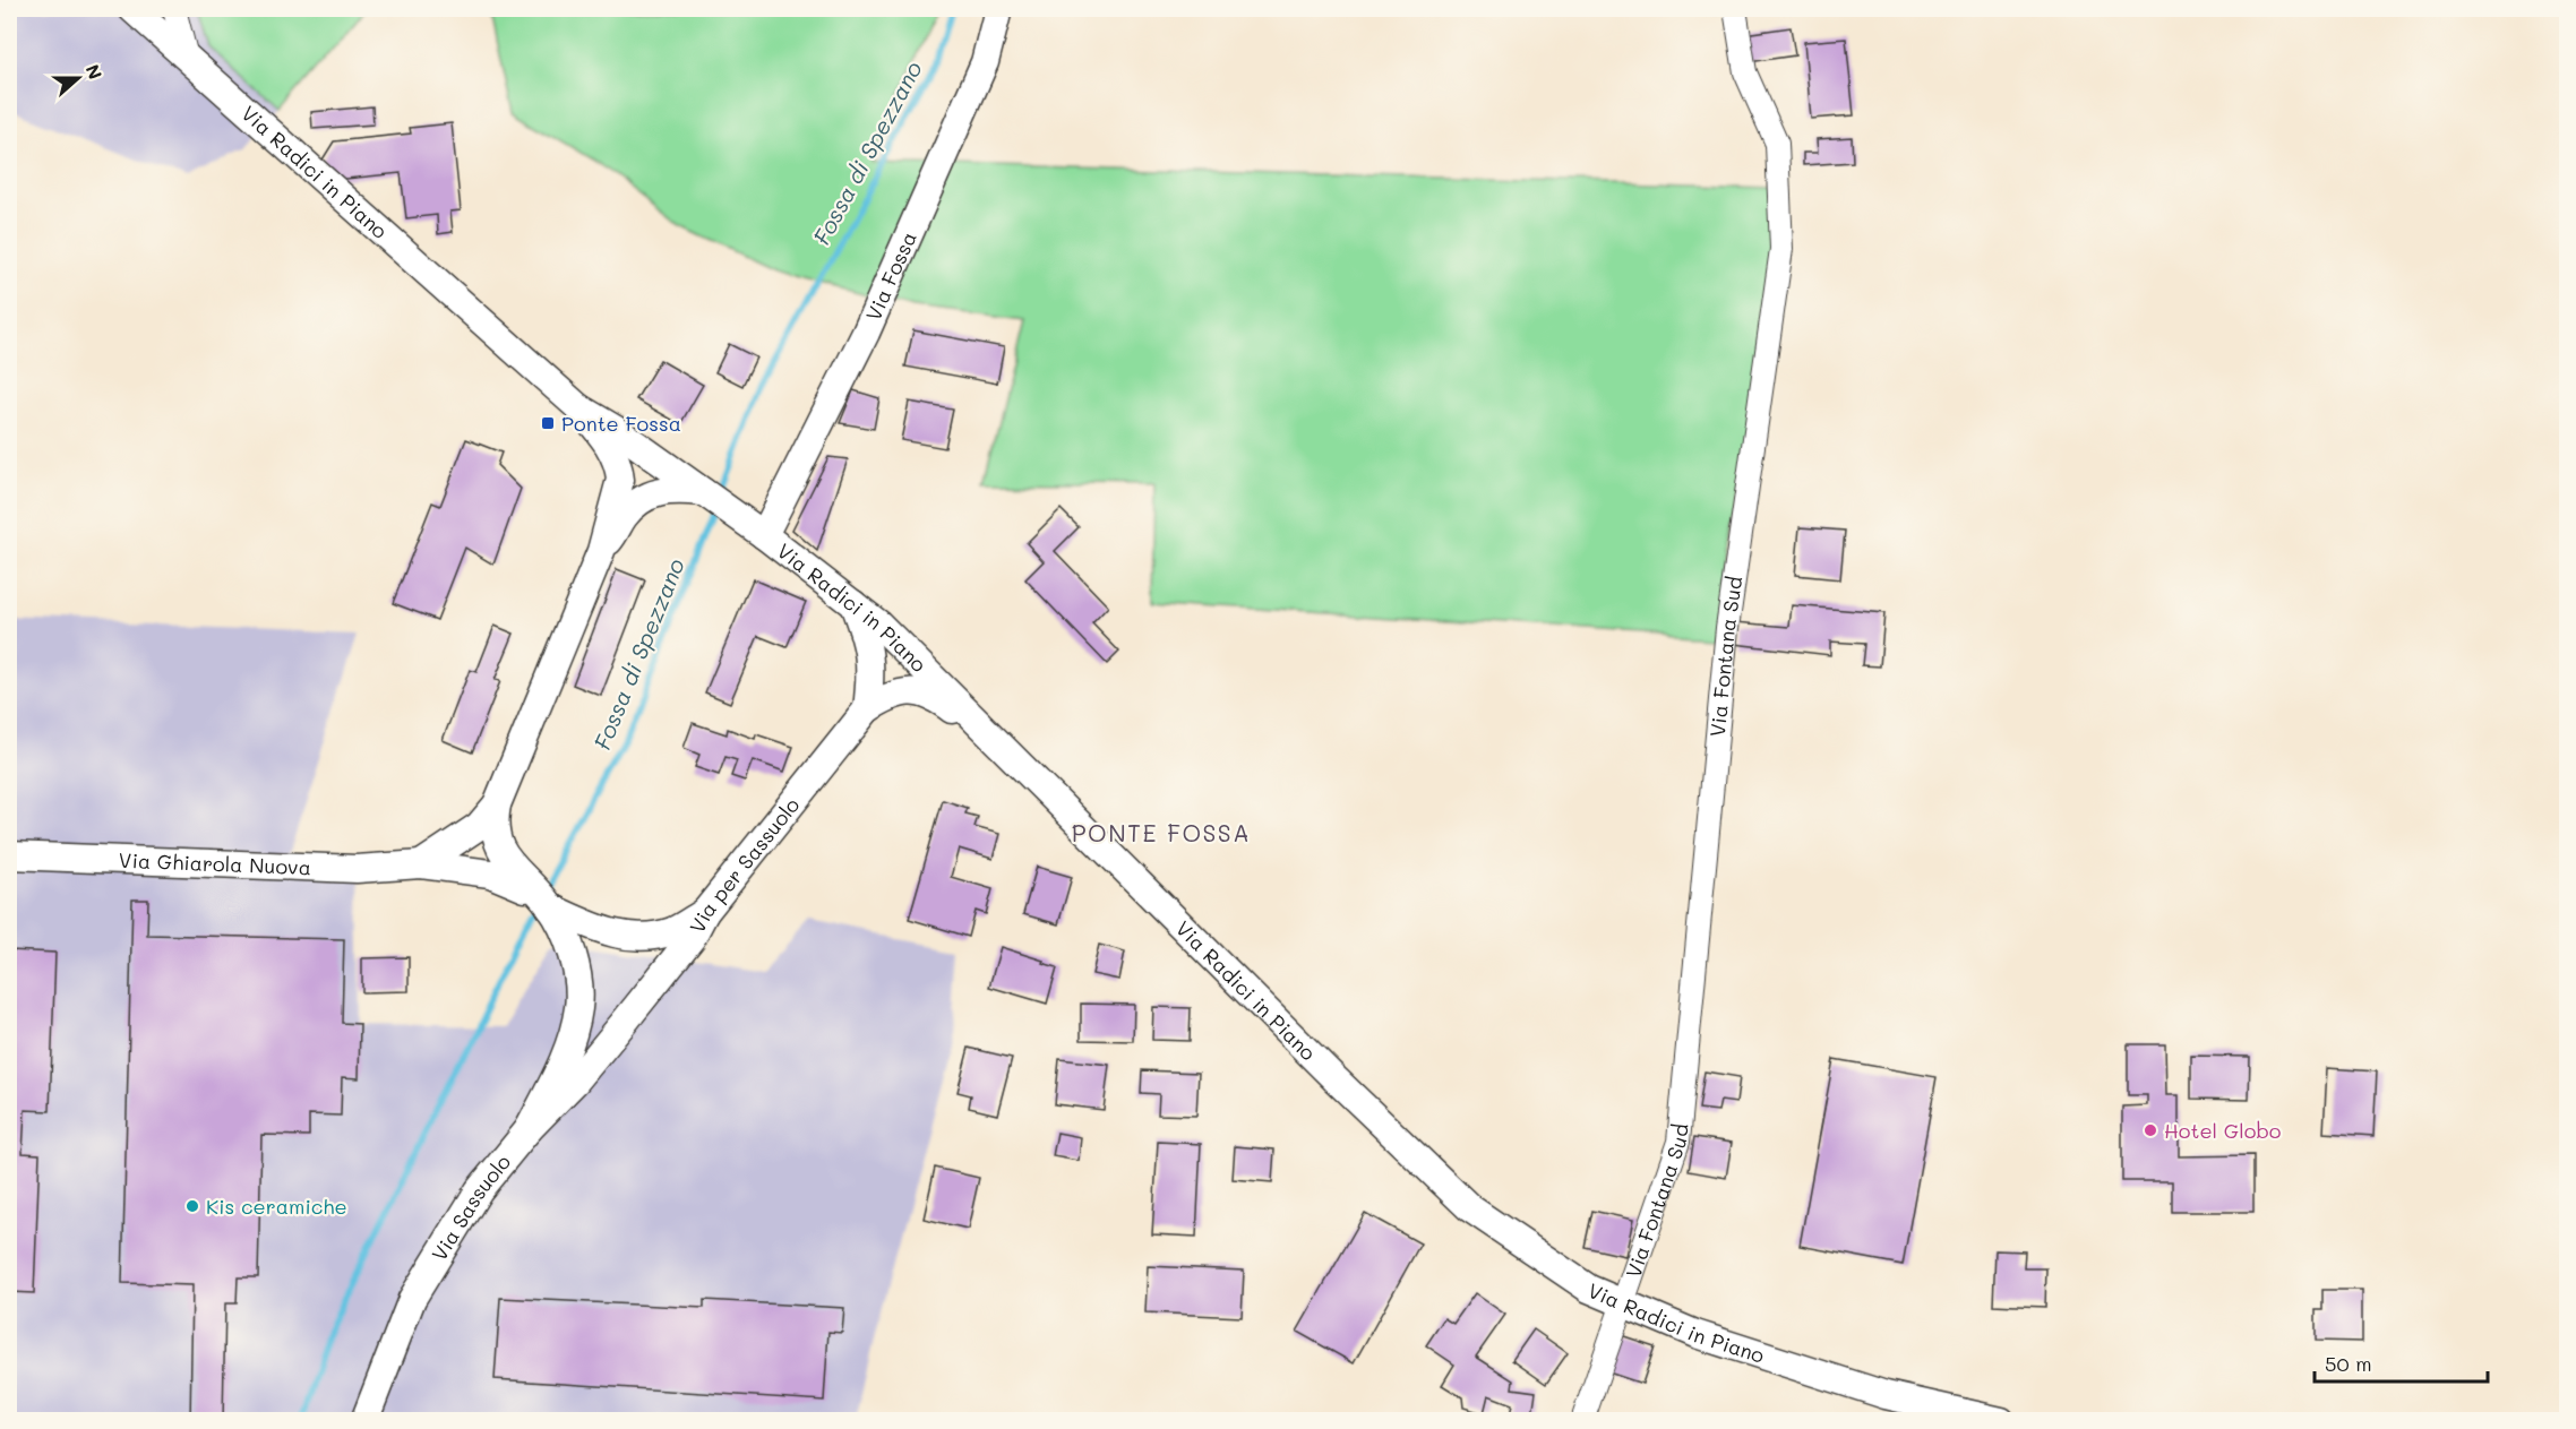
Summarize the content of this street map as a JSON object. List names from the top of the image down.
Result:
{
  "streets": {
    "street": [
      "Via Radici in Piano",
      "Via Fossa",
      "Via Fontana Sud",
      "Via Ghiarola Nuova",
      "Via per Sassuolo",
      "Via Sassuolo"
    ]
  },
  "crossings": [
    ["Via Radici in Piano", "Via Fossa"],
    ["Via Radici in Piano", "Via Fontana Sud"],
    ["Via Ghiarola Nuova", "Via per Sassuolo"],
    ["Via per Sassuolo", "Via Sassuolo"]
  ],
  "districts": ["PONTE FOSSA"],
  "water": ["Fossa di Spezzano"],
  "places": {
    "transit": ["Ponte Fossa"],
    "other": ["Hotel Globo", "Kis ceramiche"]
  },
  "scale_bar": "50 m",
  "north": "right"
}
